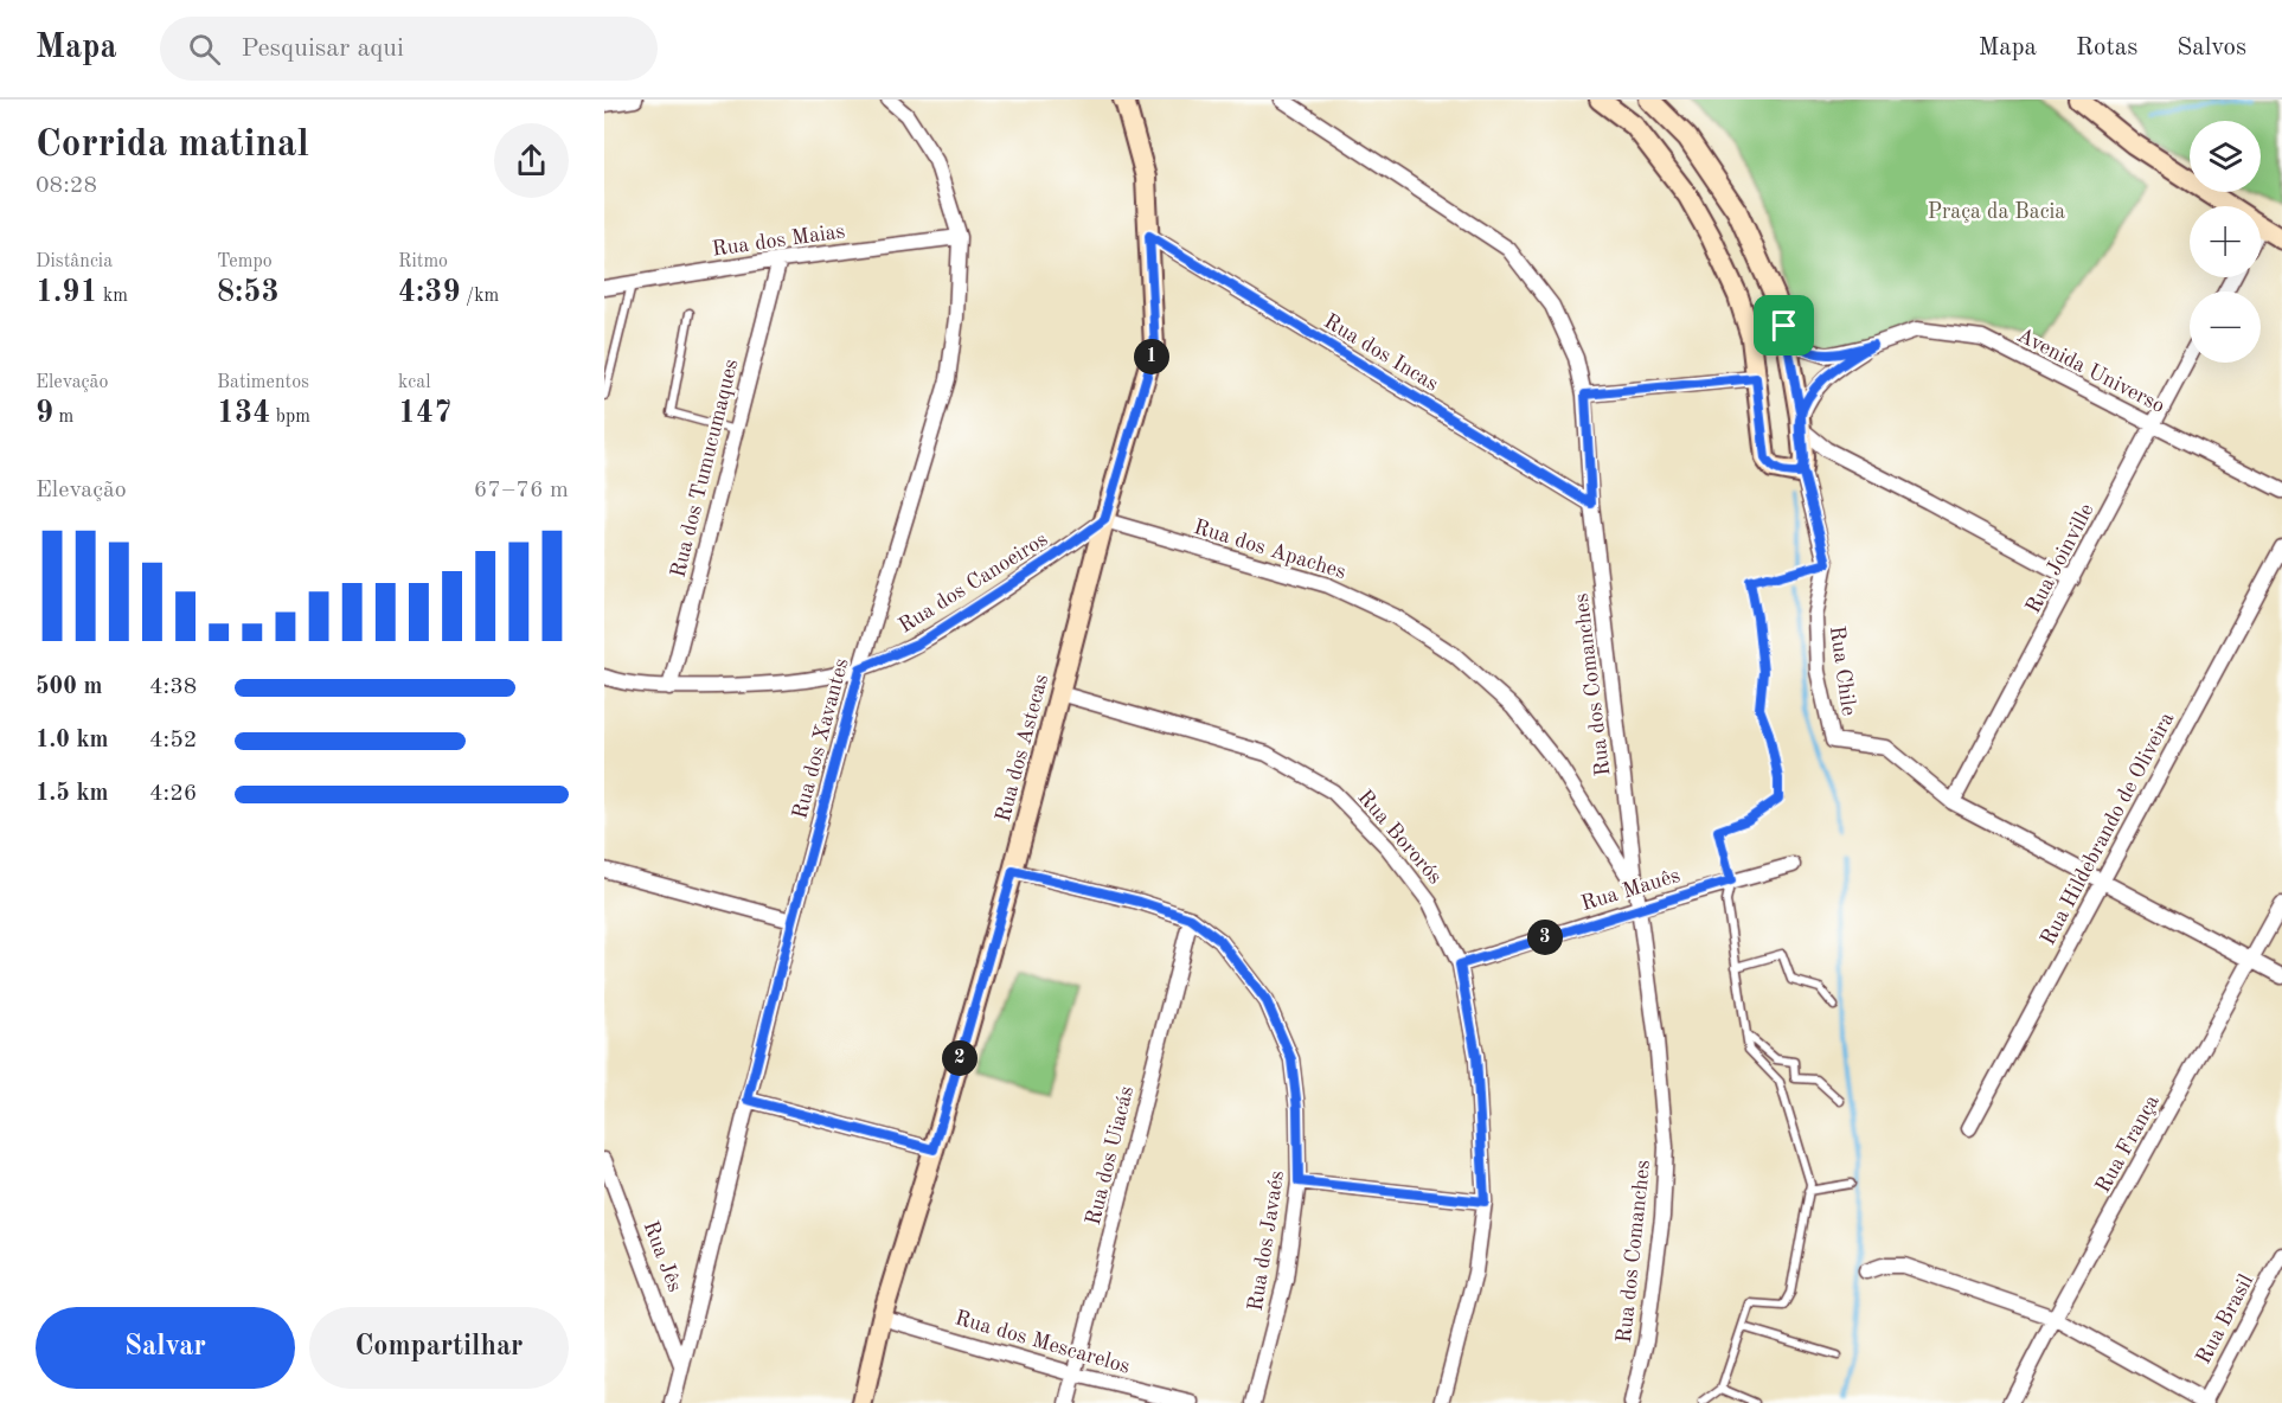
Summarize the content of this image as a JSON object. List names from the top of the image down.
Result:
{
  "streets": {
    "street": [
      "Rua dos Maias",
      "Rua dos Incas",
      "Avenida Universo",
      "Rua dos Tumucumaques",
      "Rua dos Apaches",
      "Rua Joinville",
      "Rua dos Canoeiros",
      "Rua Chile",
      "Rua dos Comanches",
      "Rua dos Xavantes",
      "Rua dos Astecas",
      "Rua Hildebrando de Oliveira",
      "Rua Bororós",
      "Rua Mauês",
      "Rua França",
      "Rua dos Uiacás",
      "Rua dos Javaés",
      "Rua Jês",
      "Rua Brasil",
      "Rua dos Mescarelos"
    ]
  },
  "crossings": [
    ["Rua dos Maias", "Rua dos Tumucumaques"],
    ["Rua dos Maias", "Rua dos Xavantes"],
    ["Rua dos Incas", "Rua dos Comanches"],
    ["Rua dos Incas", "Rua dos Astecas"],
    ["Avenida Universo", "Rua Joinville"],
    ["Rua dos Tumucumaques", "Rua dos Canoeiros"],
    ["Rua dos Apaches", "Rua dos Canoeiros"],
    ["Rua dos Apaches", "Rua dos Comanches"],
    ["Rua dos Apaches", "Rua dos Astecas"],
    ["Rua Joinville", "Rua Chile"],
    ["Rua dos Canoeiros", "Rua dos Xavantes"],
    ["Rua dos Canoeiros", "Rua dos Astecas"],
    ["Rua dos Comanches", "Rua Mauês"],
    ["Rua dos Xavantes", "Rua Jês"],
    ["Rua dos Astecas", "Rua Bororós"],
    ["Rua dos Astecas", "Rua dos Javaés"],
    ["Rua dos Astecas", "Rua dos Mescarelos"],
    ["Rua Bororós", "Rua Mauês"],
    ["Rua dos Uiacás", "Rua dos Javaés"],
    ["Rua dos Uiacás", "Rua dos Mescarelos"]
  ],
  "parks": ["Praça da Bacia"],
  "page": {
    "header": "Mapa",
    "search": "Pesquisar aqui",
    "nav": ["Mapa", "Rotas", "Salvos"],
    "heading": ["Corrida matinal", "08:28"],
    "map_buttons": ["+", "−"],
    "stats": [
      ["Distância", "1.91 km"],
      ["Tempo", "8:53"],
      ["Ritmo", "4:39 /km"],
      ["Elevação", "9 m"],
      ["Batimentos", "134 bpm"],
      ["kcal", "147"]
    ],
    "pins": ["1", "3", "2"],
    "chart": ["Elevação", "67–76 m"],
    "list": [
      {
        "name": "500 m",
        "note": "4:38"
      },
      {
        "name": "1.0 km",
        "note": "4:52"
      },
      {
        "name": "1.5 km",
        "note": "4:26"
      }
    ],
    "buttons": ["Salvar", "Compartilhar"]
  }
}
